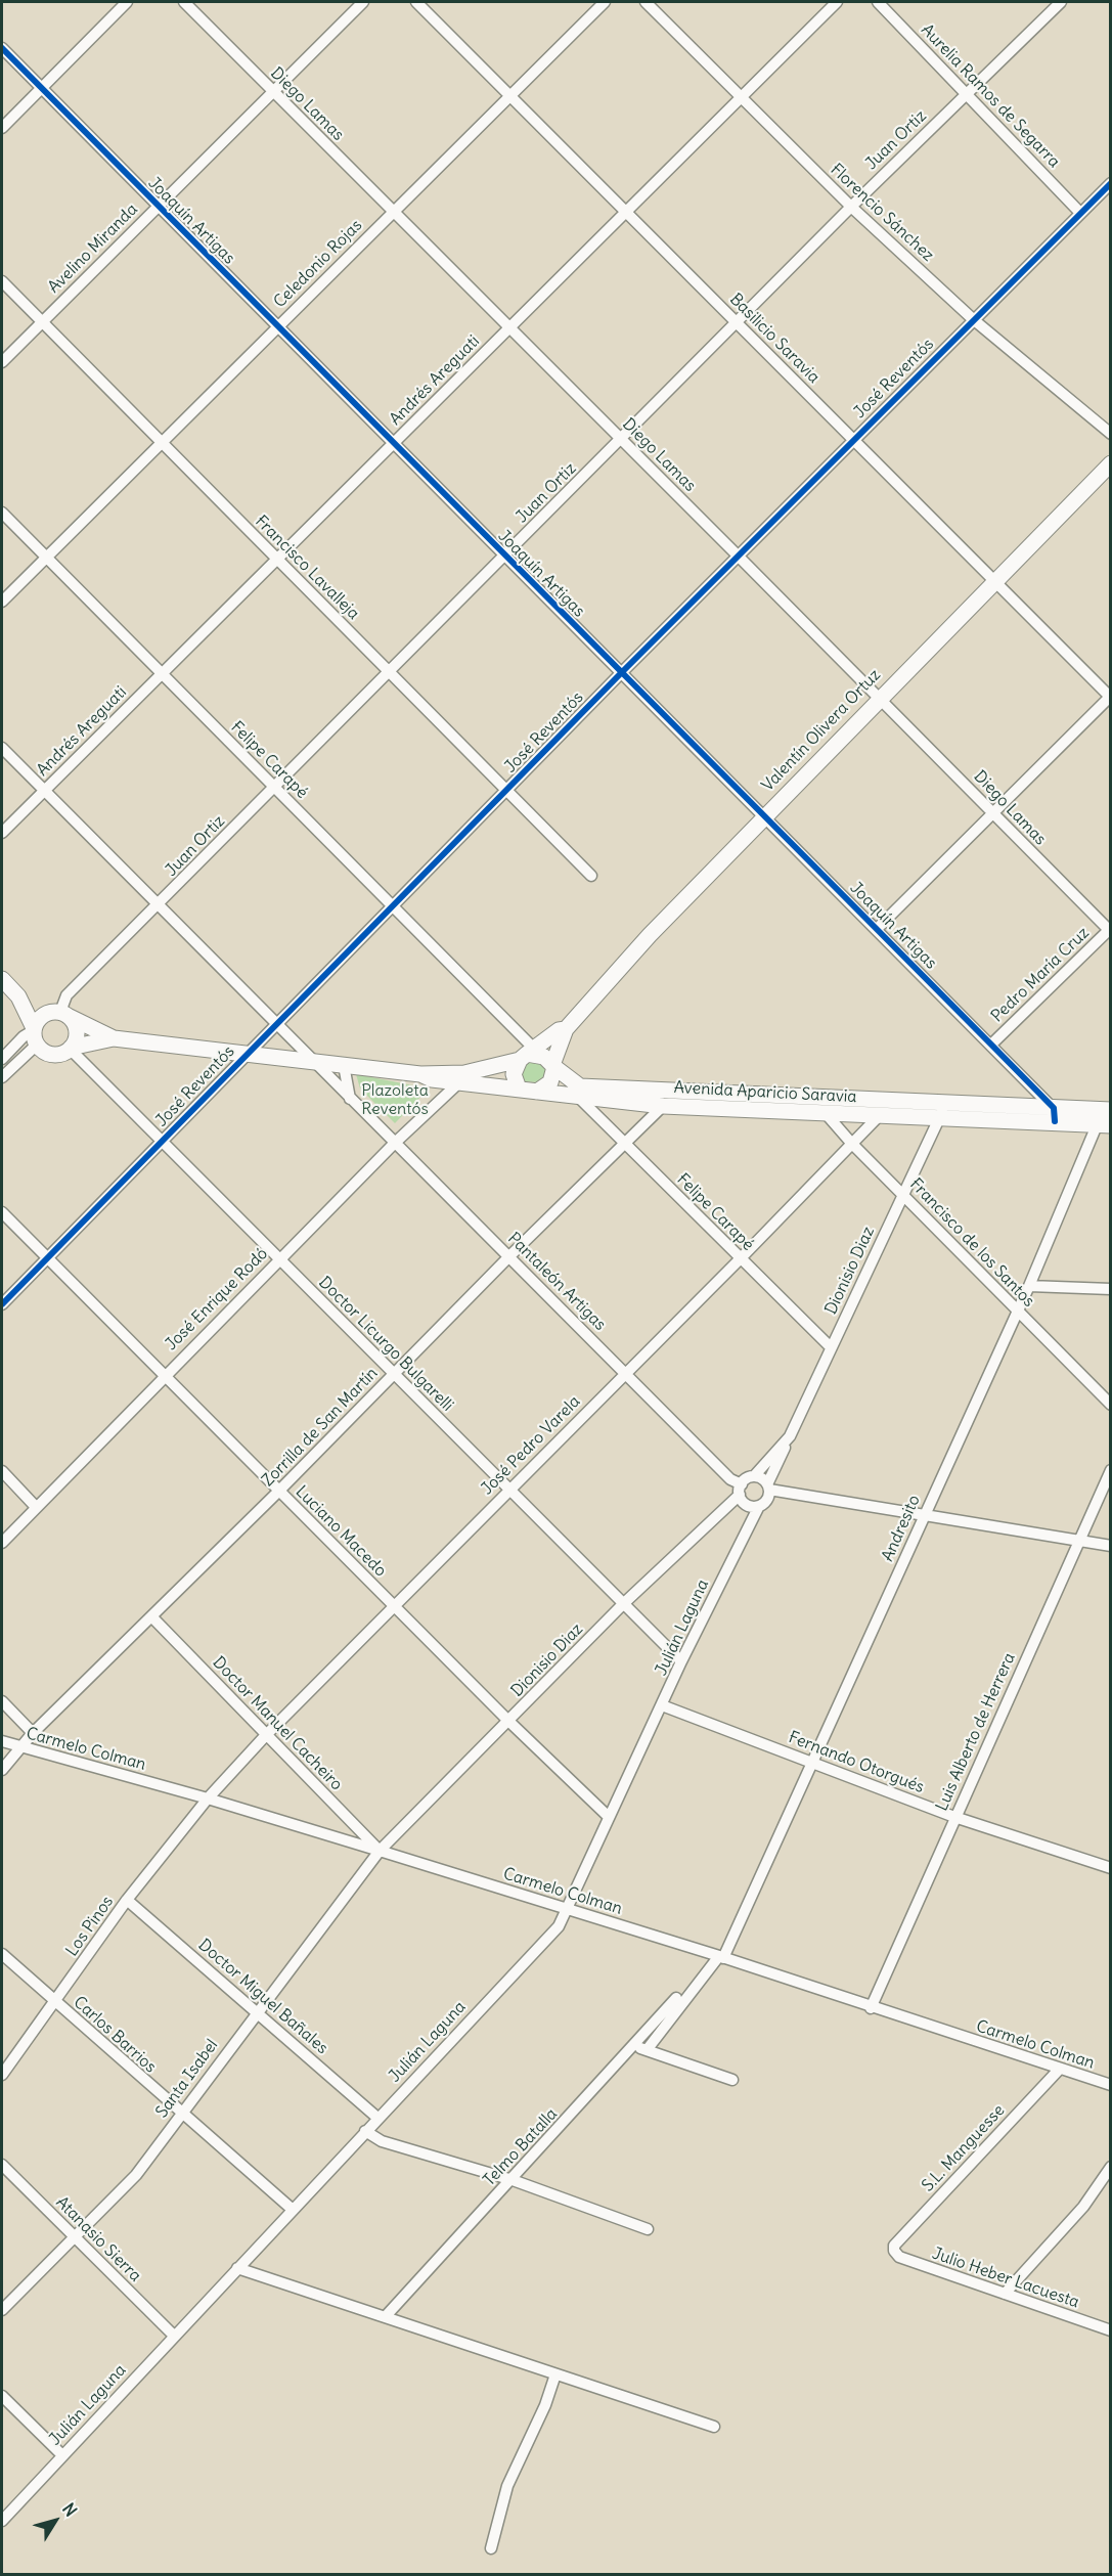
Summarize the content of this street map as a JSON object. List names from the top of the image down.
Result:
{
  "streets": {
    "street": [
      "Aurelia Ramos de Segarra",
      "Diego Lamas",
      "Juan Ortiz",
      "Florencio Sánchez",
      "Joaquín Artigas",
      "Avelino Miranda",
      "Celedonio Rojas",
      "Basilicio Saravia",
      "José Reventós",
      "Andrés Areguati",
      "Francisco Lavalleja",
      "Valentín Olivera Ortuz",
      "Felipe Carapé",
      "Pedro María Cruz",
      "Avenida Aparicio Saravia",
      "Francisco de los Santos",
      "Dionisio Diaz",
      "Pantaleón Artigas",
      "José Enrique Rodó",
      "Doctor Licurgo Bulgarelli",
      "Zorrilla de San Martín",
      "José Pedro Varela",
      "Andresito",
      "Luciano Macedo",
      "Julián Laguna",
      "Doctor Manuel Cacheiro",
      "Luis Alberto de Herrera",
      "Carmelo Colman",
      "Fernando Otorgués",
      "Los Pinos",
      "Doctor Miguel Bañales",
      "Carlos Barrios",
      "Santa Isabel",
      "Telmo Batalla",
      "S.L. Manguesse",
      "Atanasio Sierra",
      "Julio Heber Lacuesta"
    ]
  },
  "crossings": [
    ["Aurelia Ramos de Segarra", "Juan Ortiz"],
    ["Aurelia Ramos de Segarra", "José Reventós"],
    ["Diego Lamas", "Juan Ortiz"],
    ["Diego Lamas", "Avelino Miranda"],
    ["Diego Lamas", "Celedonio Rojas"],
    ["Diego Lamas", "José Reventós"],
    ["Diego Lamas", "Andrés Areguati"],
    ["Diego Lamas", "Valentín Olivera Ortuz"],
    ["Diego Lamas", "Pedro María Cruz"],
    ["Juan Ortiz", "Florencio Sánchez"],
    ["Juan Ortiz", "Joaquín Artigas"],
    ["Juan Ortiz", "Basilicio Saravia"],
    ["Juan Ortiz", "Francisco Lavalleja"],
    ["Juan Ortiz", "Felipe Carapé"],
    ["Juan Ortiz", "Avenida Aparicio Saravia"],
    ["Juan Ortiz", "Pantaleón Artigas"],
    ["Juan Ortiz", "Doctor Licurgo Bulgarelli"],
    ["Florencio Sánchez", "José Reventós"],
    ["Florencio Sánchez", "Andrés Areguati"],
    ["Joaquín Artigas", "Avelino Miranda"],
    ["Joaquín Artigas", "Celedonio Rojas"],
    ["Joaquín Artigas", "José Reventós"],
    ["Joaquín Artigas", "Andrés Areguati"],
    ["Joaquín Artigas", "Valentín Olivera Ortuz"],
    ["Joaquín Artigas", "Pedro María Cruz"],
    ["Joaquín Artigas", "Avenida Aparicio Saravia"],
    ["Avelino Miranda", "Francisco Lavalleja"],
    ["Celedonio Rojas", "Basilicio Saravia"],
    ["Celedonio Rojas", "Francisco Lavalleja"],
    ["Celedonio Rojas", "Felipe Carapé"],
    ["Basilicio Saravia", "José Reventós"],
    ["Basilicio Saravia", "Andrés Areguati"],
    ["Basilicio Saravia", "Valentín Olivera Ortuz"],
    ["José Reventós", "Francisco Lavalleja"],
    ["José Reventós", "Felipe Carapé"],
    ["José Reventós", "Avenida Aparicio Saravia"],
    ["José Reventós", "Pantaleón Artigas"],
    ["José Reventós", "Doctor Licurgo Bulgarelli"],
    ["José Reventós", "Luciano Macedo"],
    ["Andrés Areguati", "Francisco Lavalleja"],
    ["Andrés Areguati", "Felipe Carapé"],
    ["Andrés Areguati", "Pantaleón Artigas"],
    ["Valentín Olivera Ortuz", "Felipe Carapé"],
    ["Valentín Olivera Ortuz", "Avenida Aparicio Saravia"],
    ["Felipe Carapé", "Avenida Aparicio Saravia"],
    ["Felipe Carapé", "Dionisio Diaz"],
    ["Felipe Carapé", "Zorrilla de San Martín"],
    ["Felipe Carapé", "José Pedro Varela"],
    ["Avenida Aparicio Saravia", "Francisco de los Santos"],
    ["Avenida Aparicio Saravia", "Dionisio Diaz"],
    ["Avenida Aparicio Saravia", "Pantaleón Artigas"],
    ["Avenida Aparicio Saravia", "José Enrique Rodó"],
    ["Avenida Aparicio Saravia", "Doctor Licurgo Bulgarelli"],
    ["Avenida Aparicio Saravia", "Zorrilla de San Martín"],
    ["Avenida Aparicio Saravia", "José Pedro Varela"],
    ["Avenida Aparicio Saravia", "Andresito"],
    ["Francisco de los Santos", "Dionisio Diaz"],
    ["Francisco de los Santos", "José Pedro Varela"],
    ["Francisco de los Santos", "Andresito"],
    ["Dionisio Diaz", "Pantaleón Artigas"],
    ["Dionisio Diaz", "Doctor Licurgo Bulgarelli"],
    ["Dionisio Diaz", "Luciano Macedo"],
    ["Dionisio Diaz", "Julián Laguna"],
    ["Dionisio Diaz", "Doctor Manuel Cacheiro"],
    ["Dionisio Diaz", "Carmelo Colman"],
    ["Dionisio Diaz", "Santa Isabel"],
    ["Pantaleón Artigas", "José Enrique Rodó"],
    ["Pantaleón Artigas", "Zorrilla de San Martín"],
    ["Pantaleón Artigas", "José Pedro Varela"],
    ["Pantaleón Artigas", "Julián Laguna"],
    ["José Enrique Rodó", "Doctor Licurgo Bulgarelli"],
    ["José Enrique Rodó", "Luciano Macedo"],
    ["Doctor Licurgo Bulgarelli", "Zorrilla de San Martín"],
    ["Doctor Licurgo Bulgarelli", "José Pedro Varela"],
    ["Doctor Licurgo Bulgarelli", "Julián Laguna"],
    ["Zorrilla de San Martín", "Luciano Macedo"],
    ["Zorrilla de San Martín", "Doctor Manuel Cacheiro"],
    ["Zorrilla de San Martín", "Carmelo Colman"],
    ["José Pedro Varela", "Luciano Macedo"],
    ["José Pedro Varela", "Doctor Manuel Cacheiro"],
    ["José Pedro Varela", "Carmelo Colman"],
    ["José Pedro Varela", "Los Pinos"],
    ["Andresito", "Carmelo Colman"],
    ["Andresito", "Fernando Otorgués"],
    ["Luciano Macedo", "Julián Laguna"],
    ["Julián Laguna", "Carmelo Colman"],
    ["Julián Laguna", "Fernando Otorgués"],
    ["Julián Laguna", "Doctor Miguel Bañales"],
    ["Julián Laguna", "Carlos Barrios"],
    ["Julián Laguna", "Atanasio Sierra"],
    ["Doctor Manuel Cacheiro", "Carmelo Colman"],
    ["Doctor Manuel Cacheiro", "Santa Isabel"],
    ["Luis Alberto de Herrera", "Carmelo Colman"],
    ["Luis Alberto de Herrera", "Fernando Otorgués"],
    ["Carmelo Colman", "Los Pinos"],
    ["Carmelo Colman", "Santa Isabel"],
    ["Carmelo Colman", "S.L. Manguesse"],
    ["Los Pinos", "Doctor Miguel Bañales"],
    ["Los Pinos", "Carlos Barrios"],
    ["Doctor Miguel Bañales", "Santa Isabel"],
    ["Carlos Barrios", "Santa Isabel"],
    ["Santa Isabel", "Atanasio Sierra"],
    ["S.L. Manguesse", "Julio Heber Lacuesta"]
  ],
  "parks": ["Plazoleta Reventós"],
  "north": "top right"
}
